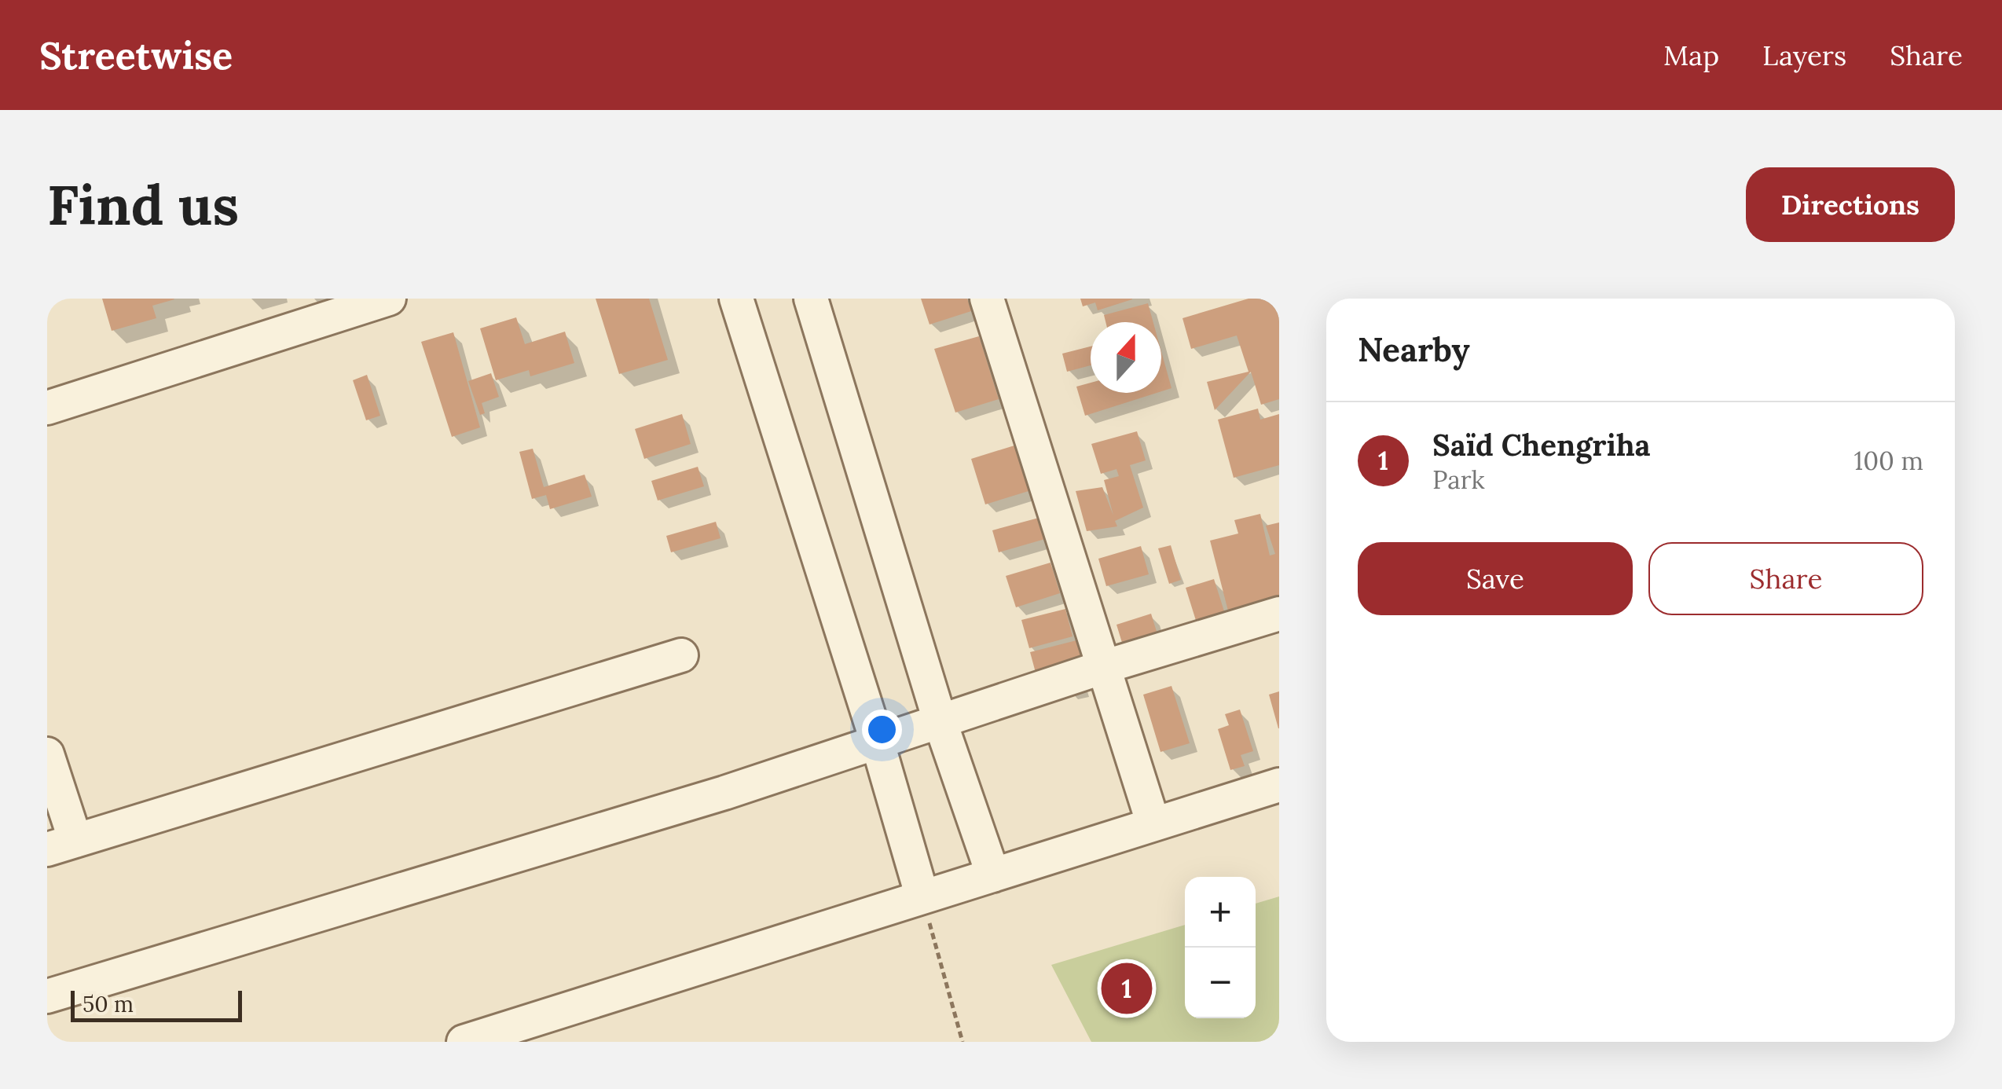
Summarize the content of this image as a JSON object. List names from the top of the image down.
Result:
{
  "scale_bar": "50 m",
  "north": "top",
  "page": {
    "header": "Streetwise",
    "nav": ["Map", "Layers", "Share"],
    "buttons": [
      "Directions",
      ["Save", "Share"]
    ],
    "title": "Find us",
    "heading": "Nearby",
    "list": [
      {
        "mark": "1",
        "name": "Saïd Chengriha",
        "note": "Park",
        "value": "100 m"
      }
    ],
    "map_buttons": ["+", "−"],
    "pins": "1",
    "scale": "50 m"
  }
}
